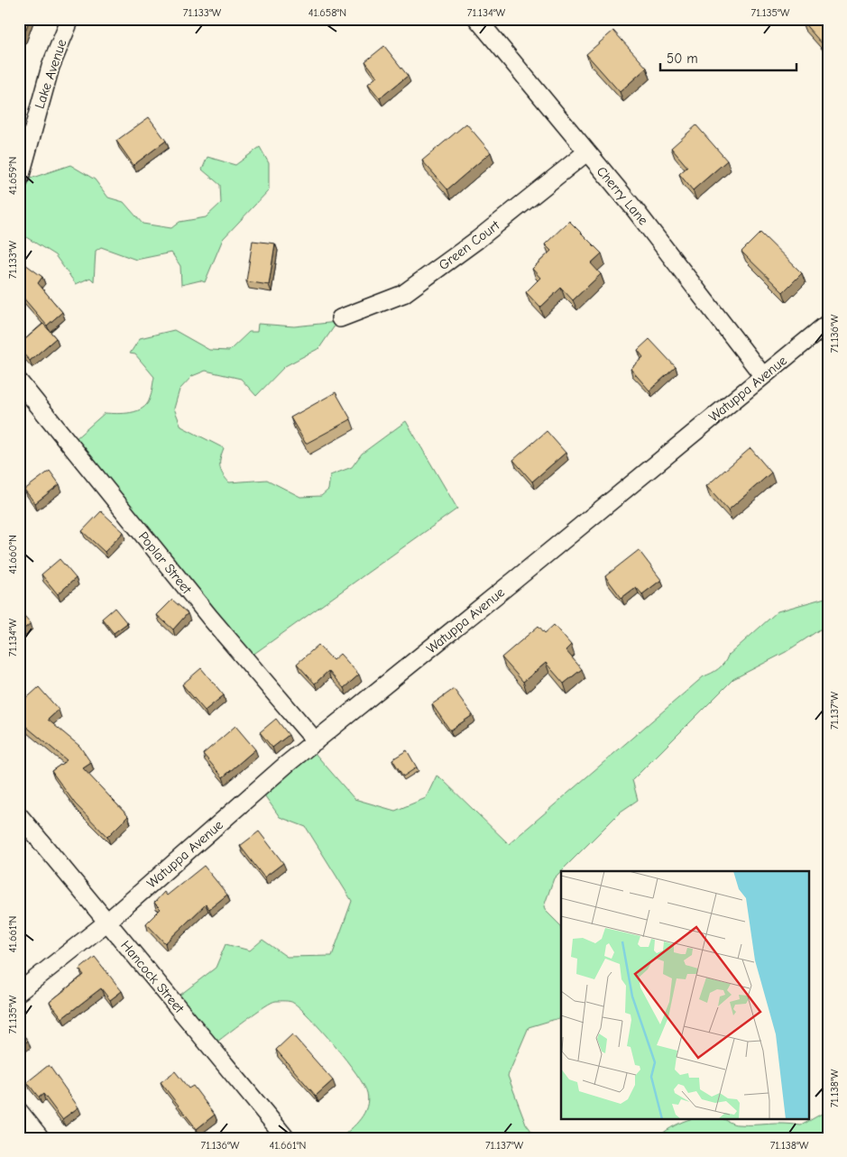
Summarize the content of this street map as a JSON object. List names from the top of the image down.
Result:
{
  "streets": {
    "street": [
      "Lake Avenue",
      "Cherry Lane",
      "Green Court",
      "Watuppa Avenue",
      "Poplar Street",
      "Hancock Street"
    ]
  },
  "crossings": [
    ["Cherry Lane", "Green Court"],
    ["Cherry Lane", "Watuppa Avenue"],
    ["Watuppa Avenue", "Poplar Street"],
    ["Watuppa Avenue", "Hancock Street"]
  ],
  "scale_bar": "50 m",
  "coordinates": [
    "71.133°W",
    "41.658°N",
    "71.134°W",
    "71.135°W",
    "41.659°N",
    "71.136°W",
    "41.660°N",
    "71.137°W",
    "41.661°N",
    "71.138°W"
  ]
}
